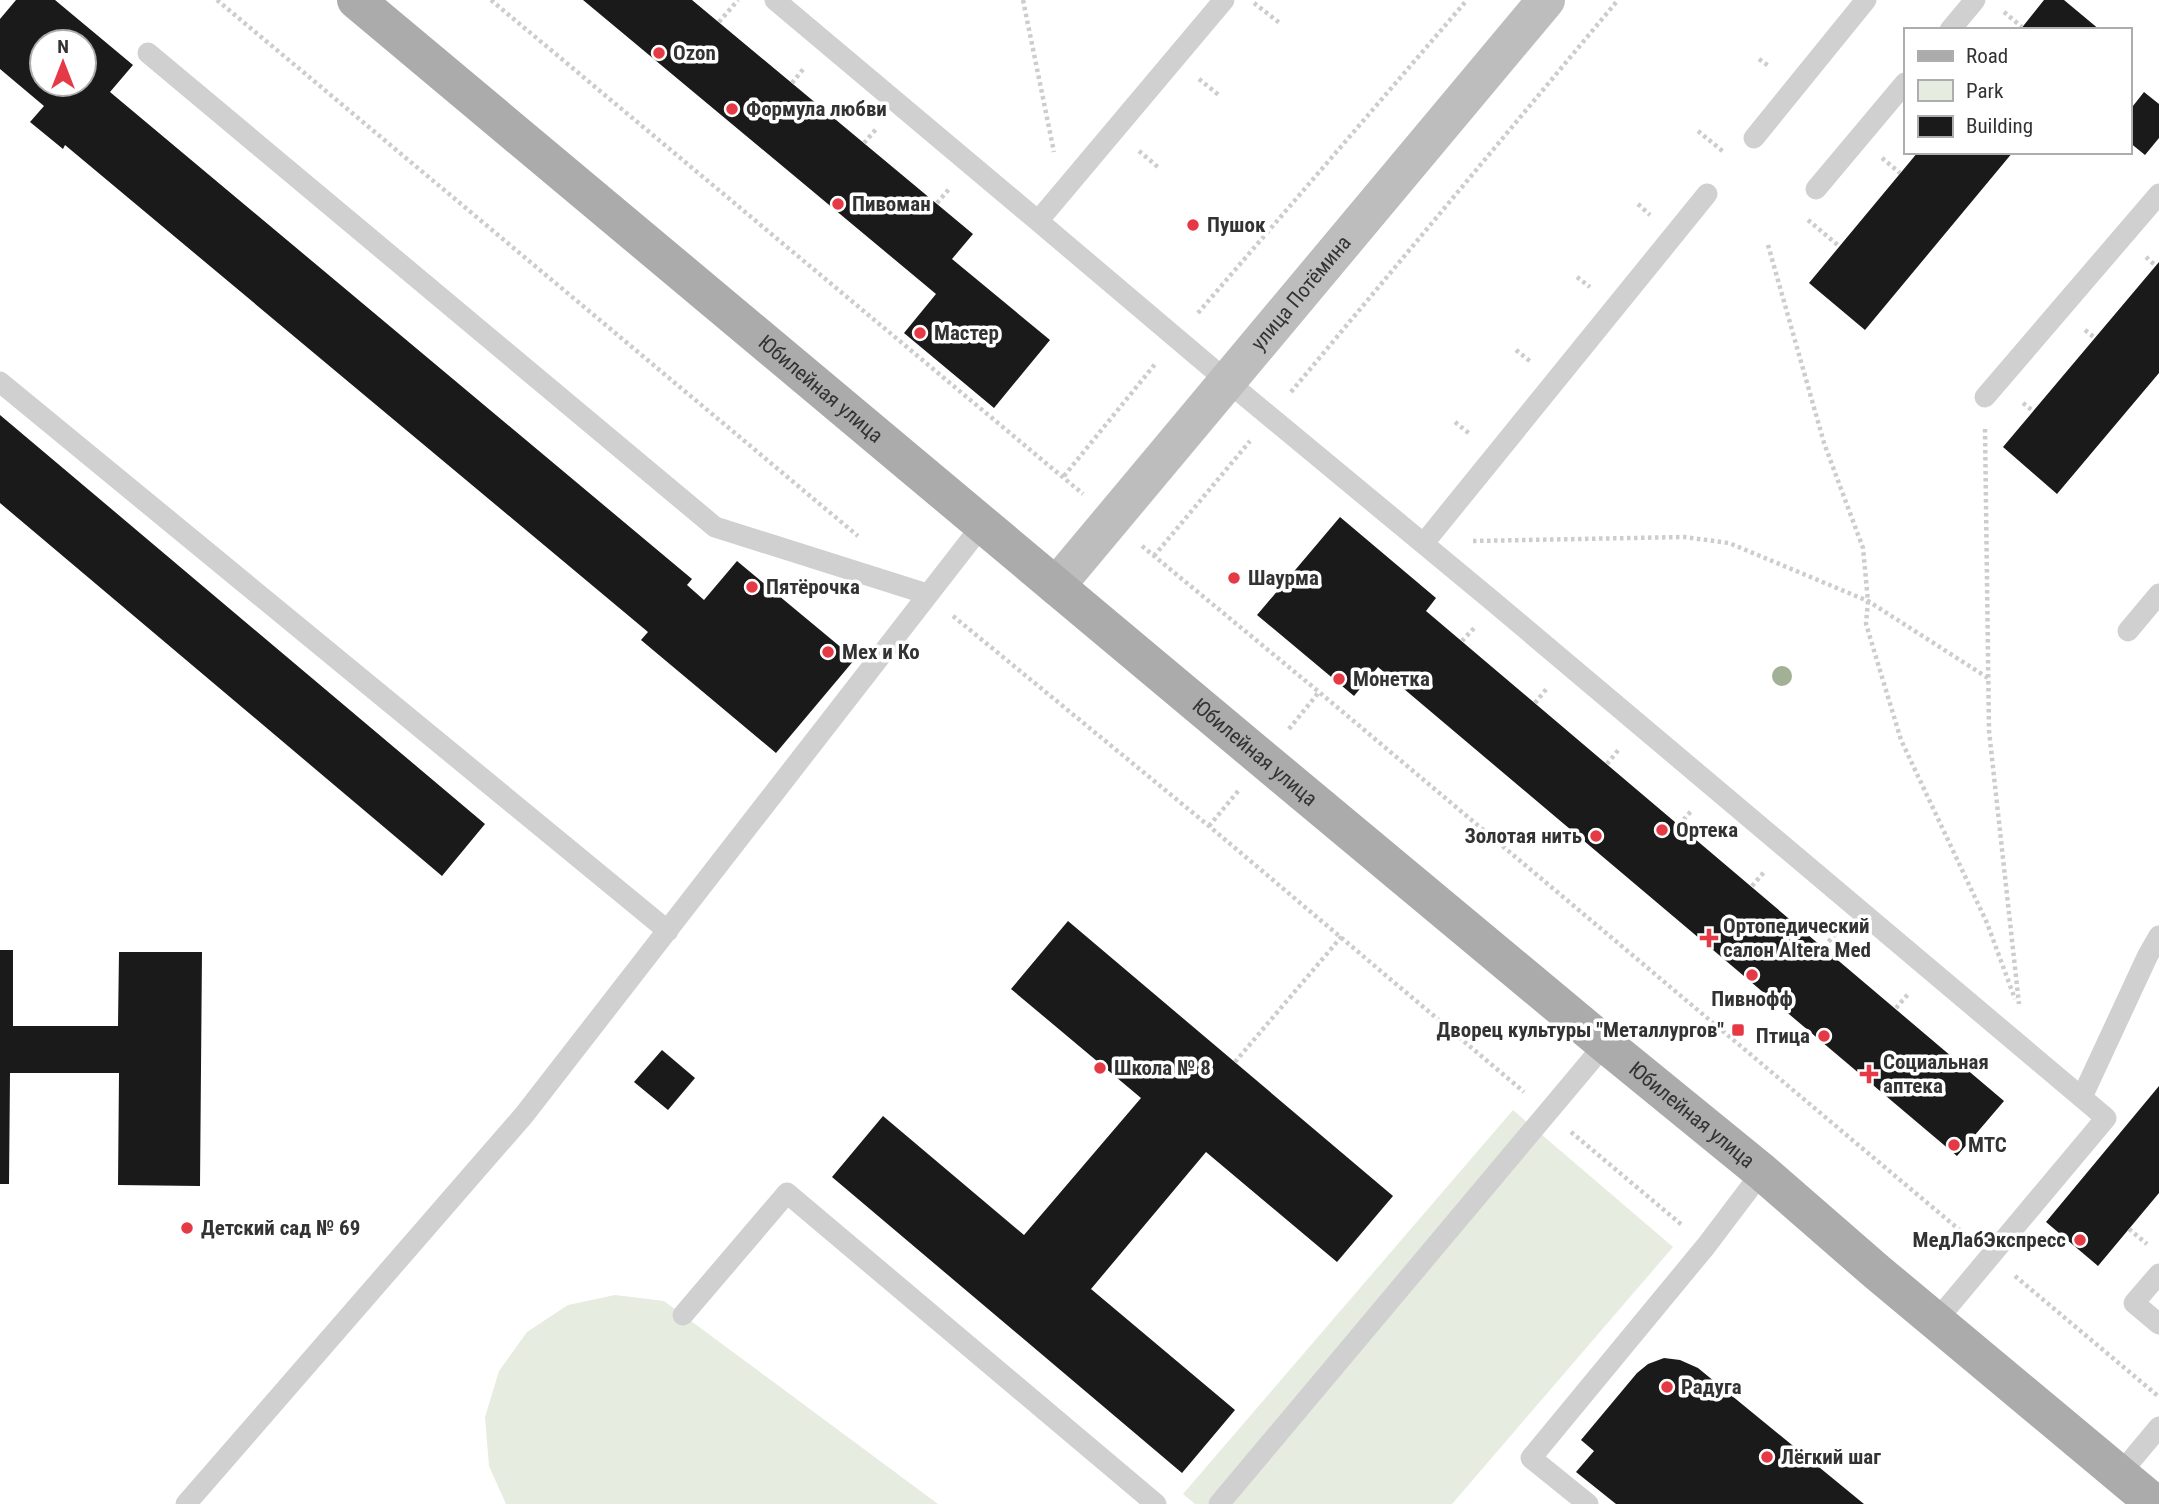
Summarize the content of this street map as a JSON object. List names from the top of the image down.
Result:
{
  "streets": {
    "main road": ["Юбилейная улица"],
    "street": ["улица Потёмина"]
  },
  "crossings": [
    ["улица Потёмина", "Юбилейная улица"]
  ],
  "places": {
    "other": [
      "Ozon",
      "Формула любви",
      "Пивоман",
      "Пушок",
      "Мастер",
      "Шаурма",
      "Пятёрочка",
      "Мех и Ко",
      "Монетка",
      "Ортека",
      "Золотая нить",
      "Пивнофф",
      "Птица",
      "Школа № 8",
      "МТС",
      "Детский сад № 69",
      "МедЛабЭкспресс",
      "Радуга",
      "Лёгкий шаг"
    ],
    "health": ["Ортопедический салон Altera Med", "Социальная аптека"],
    "transit": ["Дворец культуры \"Металлургов\""]
  },
  "legend": ["Road", "Park", "Building"],
  "north": "top"
}
